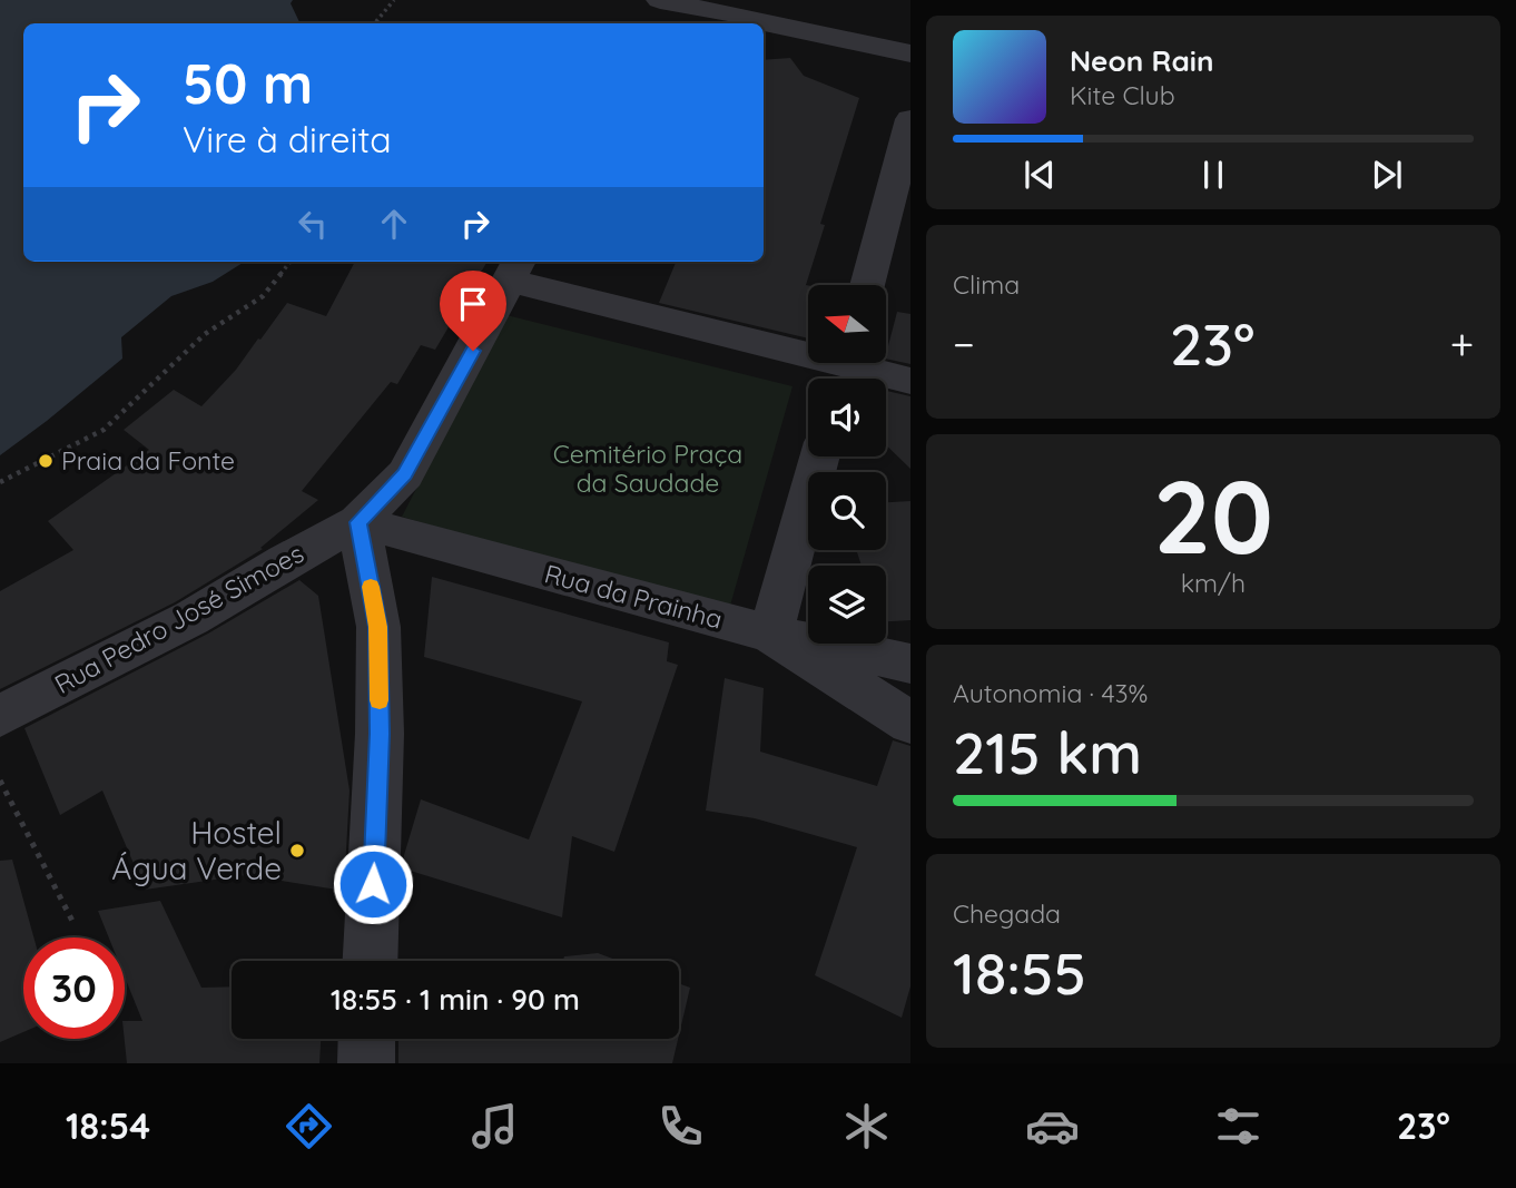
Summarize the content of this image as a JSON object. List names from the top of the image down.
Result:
{
  "streets": {
    "street": ["Rua da Prainha", "Rua Pedro José Simoes"]
  },
  "crossings": [
    ["Rua da Prainha", "Rua Pedro José Simoes"]
  ],
  "parks": ["Cemitério Praça da Saudade"],
  "places": ["Praia da Fonte", "Hostel Água Verde"],
  "north": "left",
  "page": {
    "turn": ["50 m", "Vire à direita"],
    "song": ["Neon Rain", "Kite Club"],
    "tile": [
      "Clima",
      ["20", "km/h"],
      ["Autonomia · 43%", "215 km"],
      ["Chegada", "18:55"]
    ],
    "heat": ["−", "23°", "+"],
    "limit": "30",
    "trip": "18:55 · 1 min · 90 m",
    "tabs": ["18:54", "23°"]
  }
}
